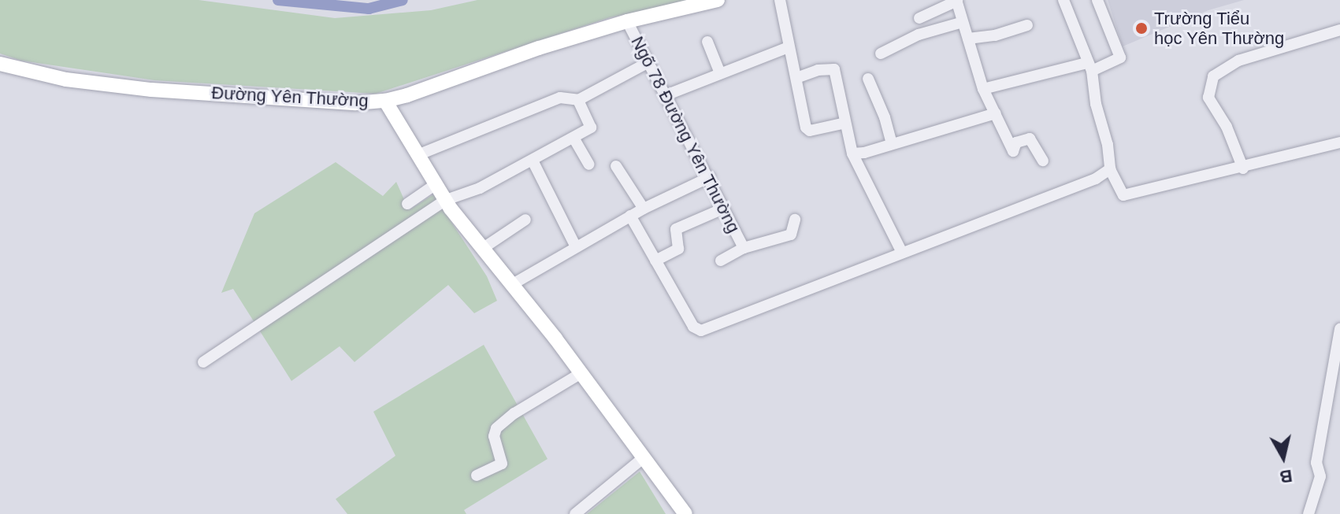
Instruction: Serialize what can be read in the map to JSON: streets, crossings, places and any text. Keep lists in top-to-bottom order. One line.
{"streets":{"main road":["Đường Yên Thường"],"street":["Ngõ 78 Đường Yên Thường"]},"crossings":[["Đường Yên Thường","Ngõ 78 Đường Yên Thường"]],"places":["Trường Tiểu học Yên Thường"],"north":"bottom"}
